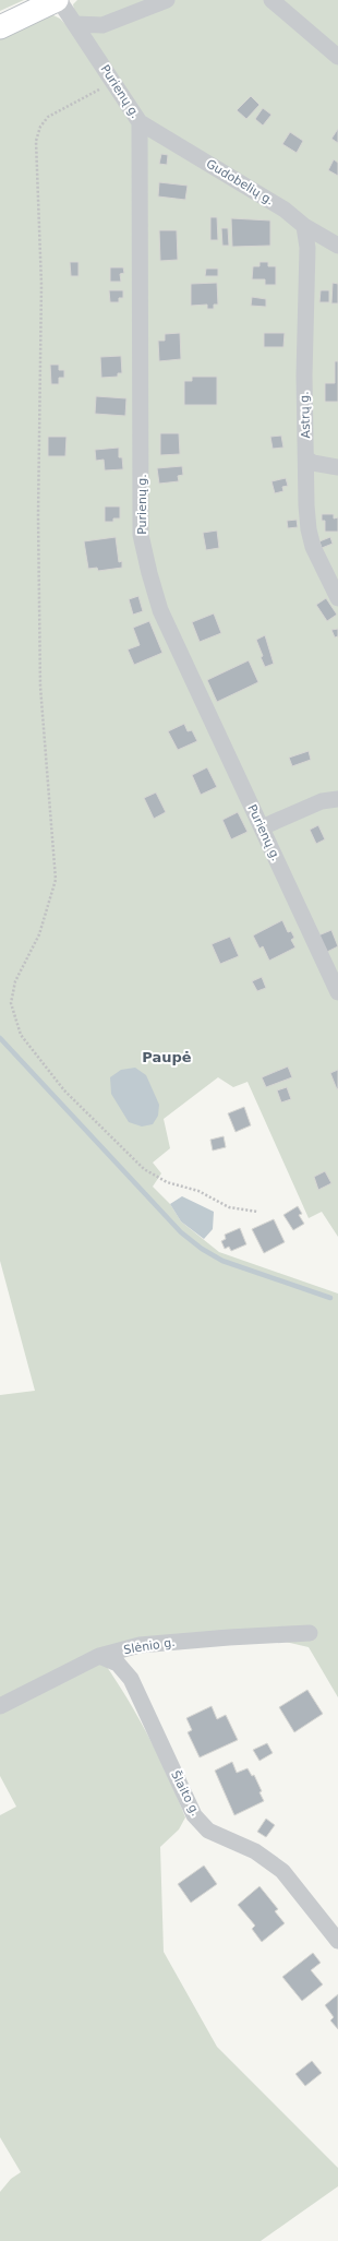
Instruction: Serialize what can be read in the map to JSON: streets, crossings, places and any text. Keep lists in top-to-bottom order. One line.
{"streets":{"street":["Purienų g.","Gudobelių g.","Astrų g.","Slėnio g.","Šlaito g."]},"crossings":[["Purienų g.","Gudobelių g."],["Gudobelių g.","Astrų g."],["Slėnio g.","Šlaito g."]],"districts":["Paupė"]}
